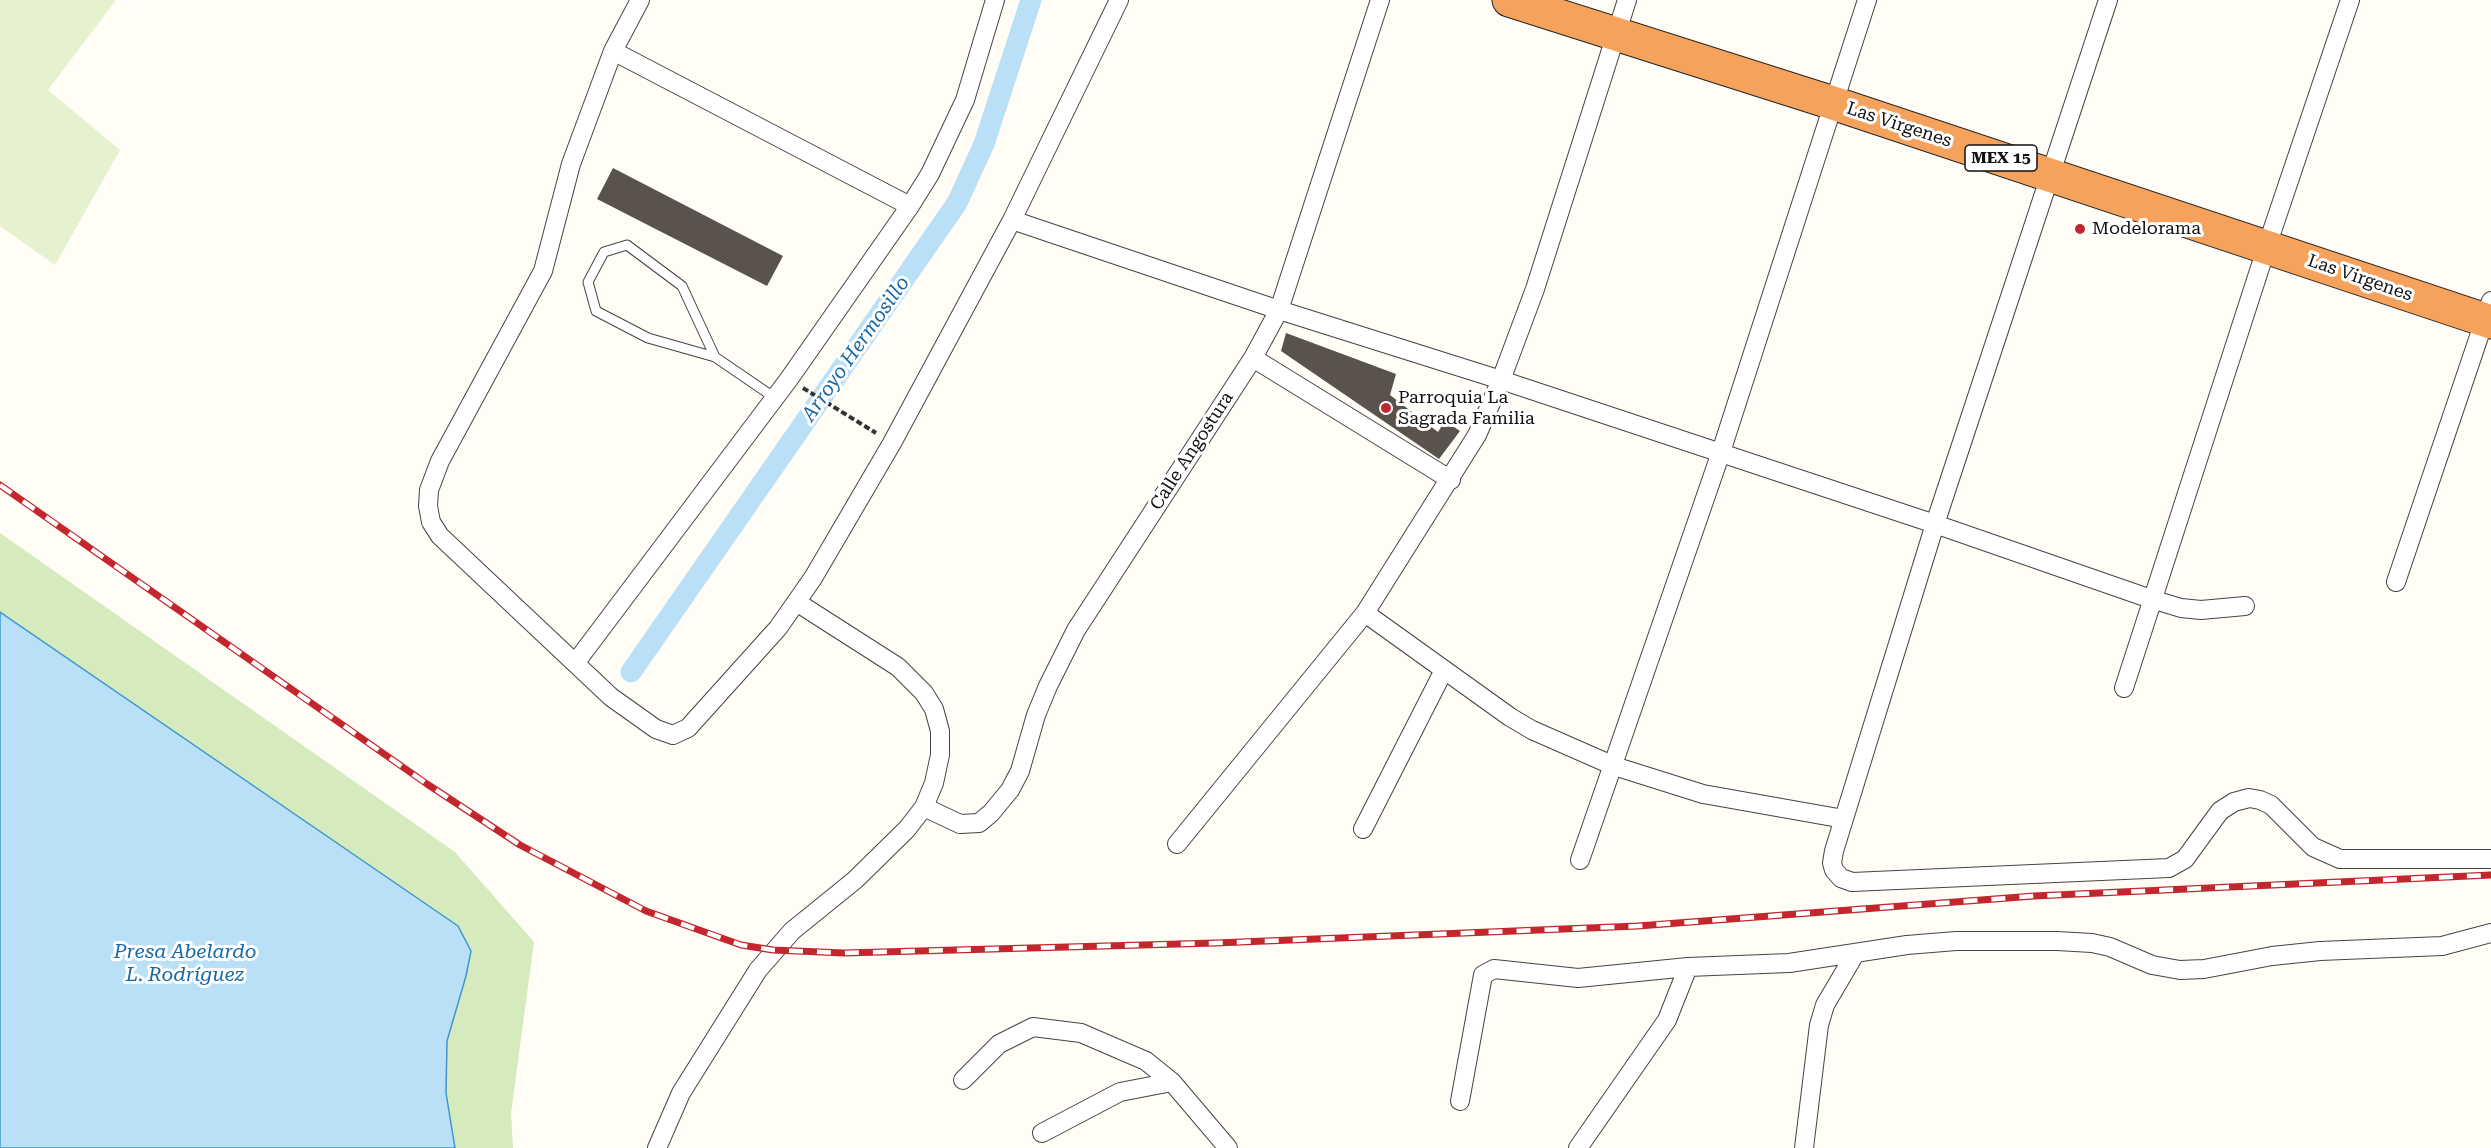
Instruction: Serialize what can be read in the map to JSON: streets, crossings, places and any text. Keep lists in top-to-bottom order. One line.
{"streets":{"highway":["Las Virgenes","MEX 15"],"street":["Calle Angostura"]},"water":["Arroyo Hermosillo","Presa Abelardo L. Rodríguez"],"places":["Modelorama","Parroquia La Sagrada Familia"]}
